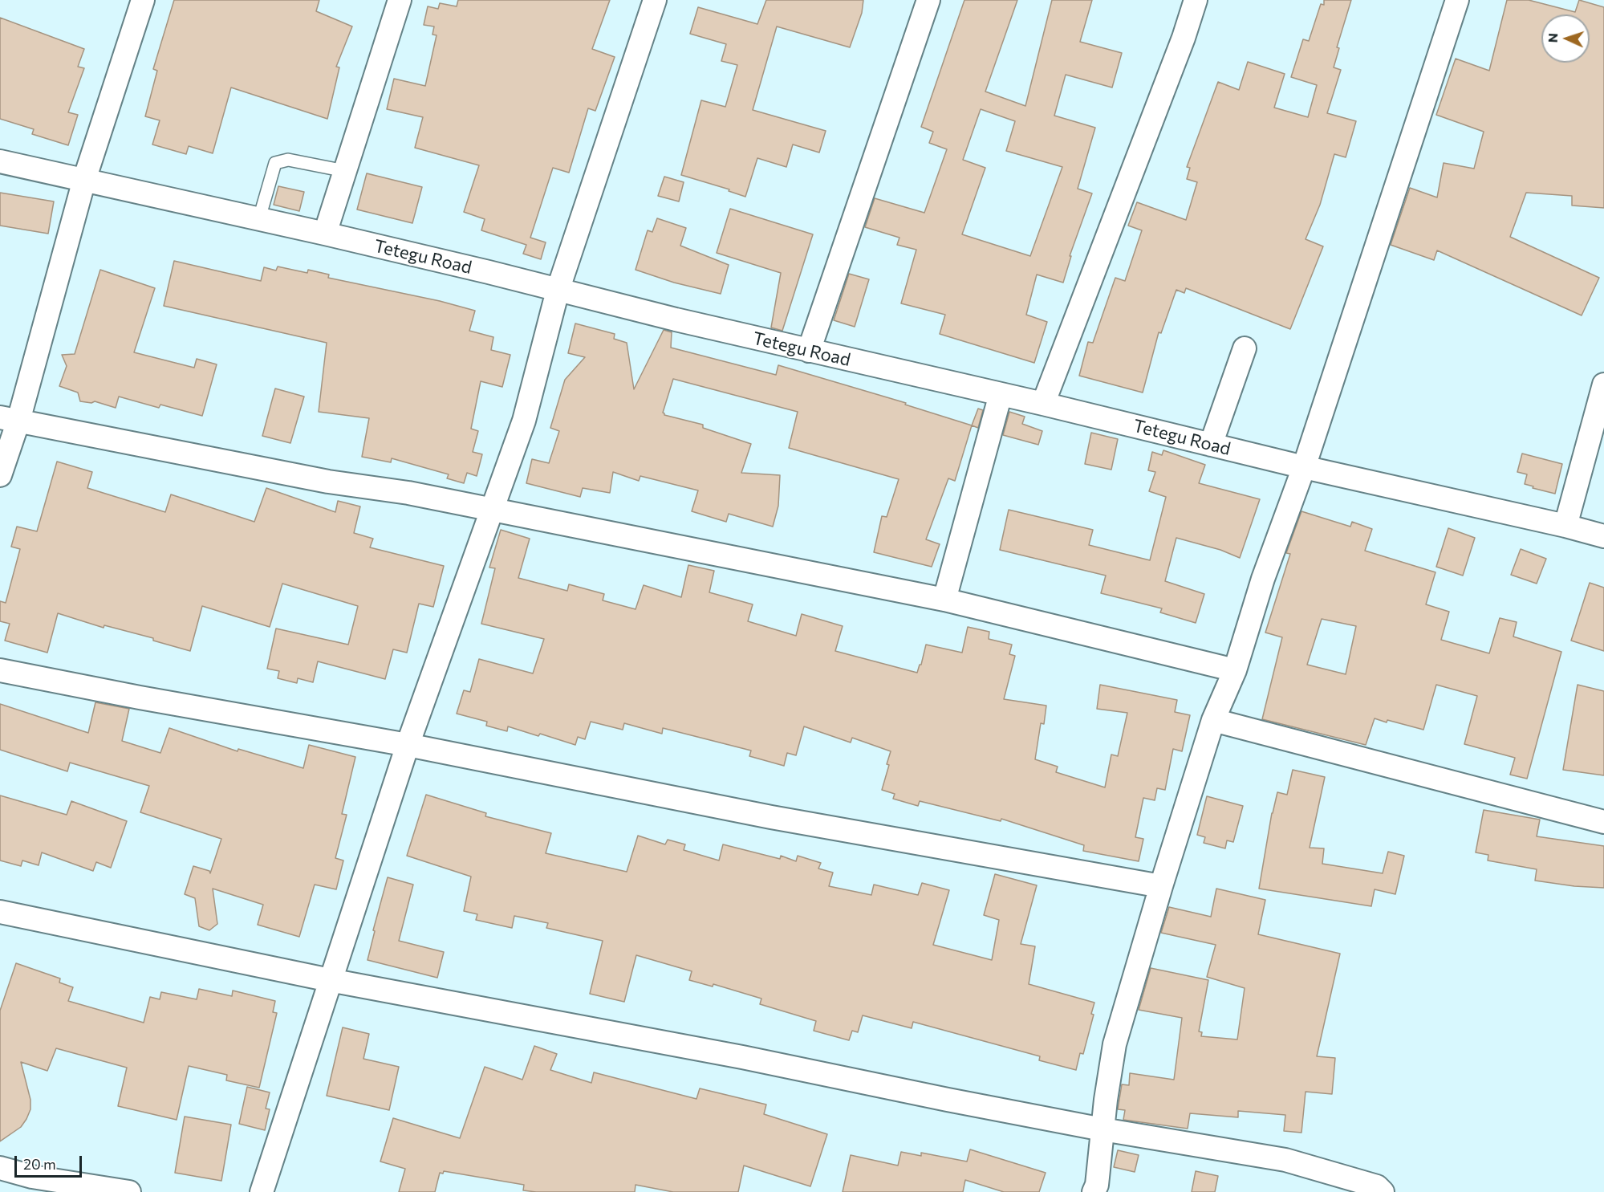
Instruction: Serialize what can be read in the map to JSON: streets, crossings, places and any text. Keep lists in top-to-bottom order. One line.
{"streets":{"street":["Tetegu Road"]},"scale_bar":"20 m","north":"left"}
